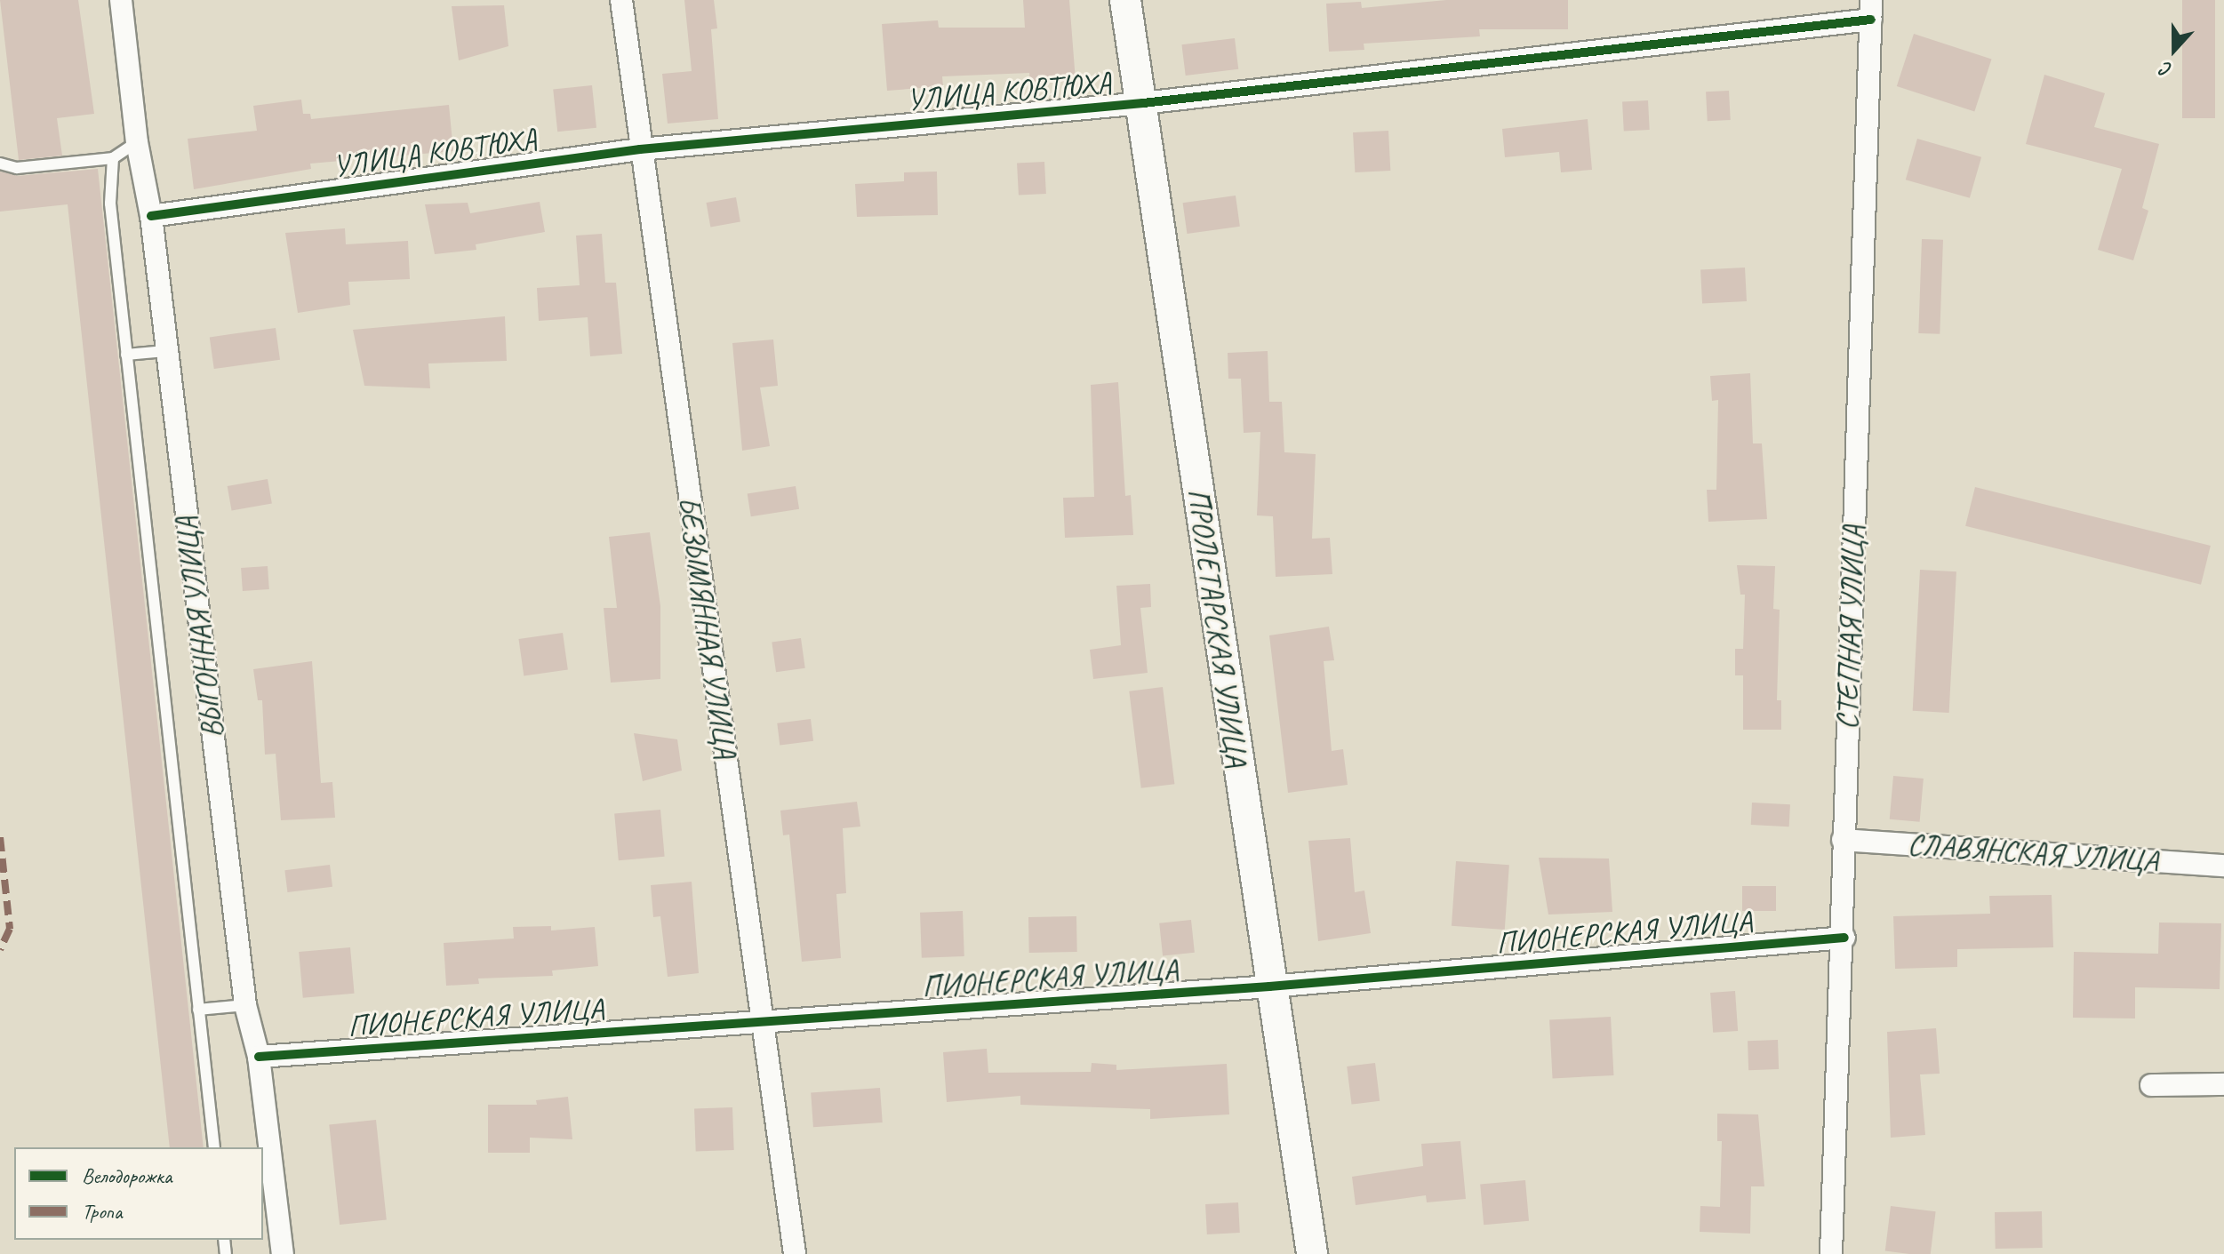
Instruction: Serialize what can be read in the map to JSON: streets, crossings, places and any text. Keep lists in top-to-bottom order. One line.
{"streets":{"street":["УЛИЦА КОВТЮХА","ВЫГОННАЯ УЛИЦА","БЕЗЫМЯННАЯ УЛИЦА","ПРОЛЕТАРСКАЯ УЛИЦА","СТЕПНАЯ УЛИЦА","СЛАВЯНСКАЯ УЛИЦА","ПИОНЕРСКАЯ УЛИЦА"]},"crossings":[["УЛИЦА КОВТЮХА","ВЫГОННАЯ УЛИЦА"],["УЛИЦА КОВТЮХА","БЕЗЫМЯННАЯ УЛИЦА"],["УЛИЦА КОВТЮХА","ПРОЛЕТАРСКАЯ УЛИЦА"],["УЛИЦА КОВТЮХА","СТЕПНАЯ УЛИЦА"],["ВЫГОННАЯ УЛИЦА","ПИОНЕРСКАЯ УЛИЦА"],["БЕЗЫМЯННАЯ УЛИЦА","ПИОНЕРСКАЯ УЛИЦА"],["ПРОЛЕТАРСКАЯ УЛИЦА","ПИОНЕРСКАЯ УЛИЦА"],["СТЕПНАЯ УЛИЦА","СЛАВЯНСКАЯ УЛИЦА"],["СТЕПНАЯ УЛИЦА","ПИОНЕРСКАЯ УЛИЦА"]],"legend":["Велодорожка","Тропа"],"north":"bottom"}
